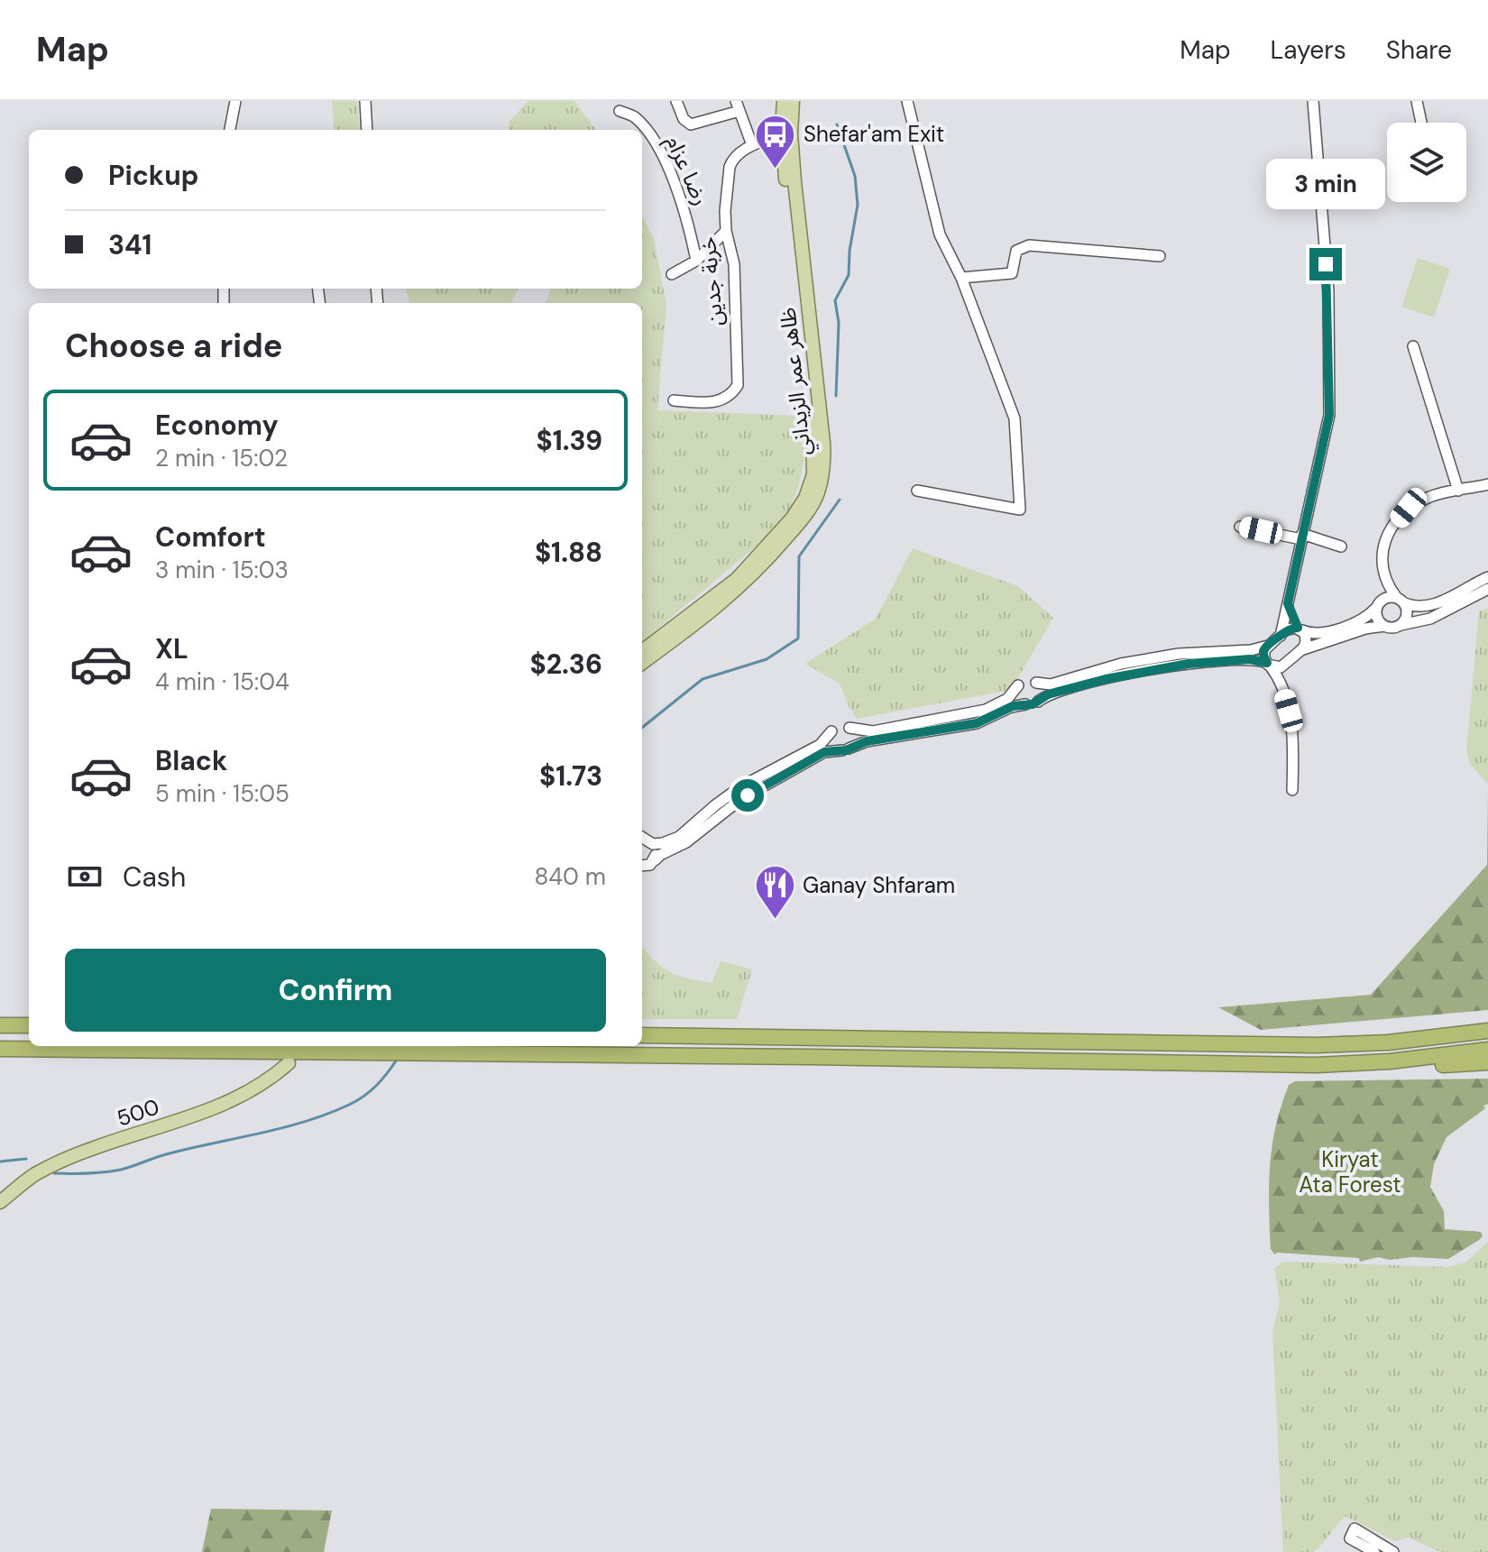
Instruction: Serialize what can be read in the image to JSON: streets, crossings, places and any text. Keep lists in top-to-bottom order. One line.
{"streets":{"main road":["ظاهر عمر الزيداني","500"],"street":["رضا عزام","خربة جدين"]},"crossings":[["خربة جدين","ظاهر عمر الزيداني"]],"parks":["Kiryat Ata Forest"],"places":{"bus stop":["Shefar'am Exit"],"restaurant":["Ganay Shfaram"]},"page":{"header":"Map","nav":["Map","Layers","Share"],"banner":["Pickup","341"],"bubble":"3 min","heading":"Choose a ride","list":[{"name":"Economy","note":"2 min · 15:02","value":"$1.39"},{"name":"Comfort","note":"3 min · 15:03","value":"$1.88"},{"name":"XL","note":"4 min · 15:04","value":"$2.36"},{"name":"Black","note":"5 min · 15:05","value":"$1.73"}],"pay":["Cash","840 m"],"buttons":"Confirm"}}
